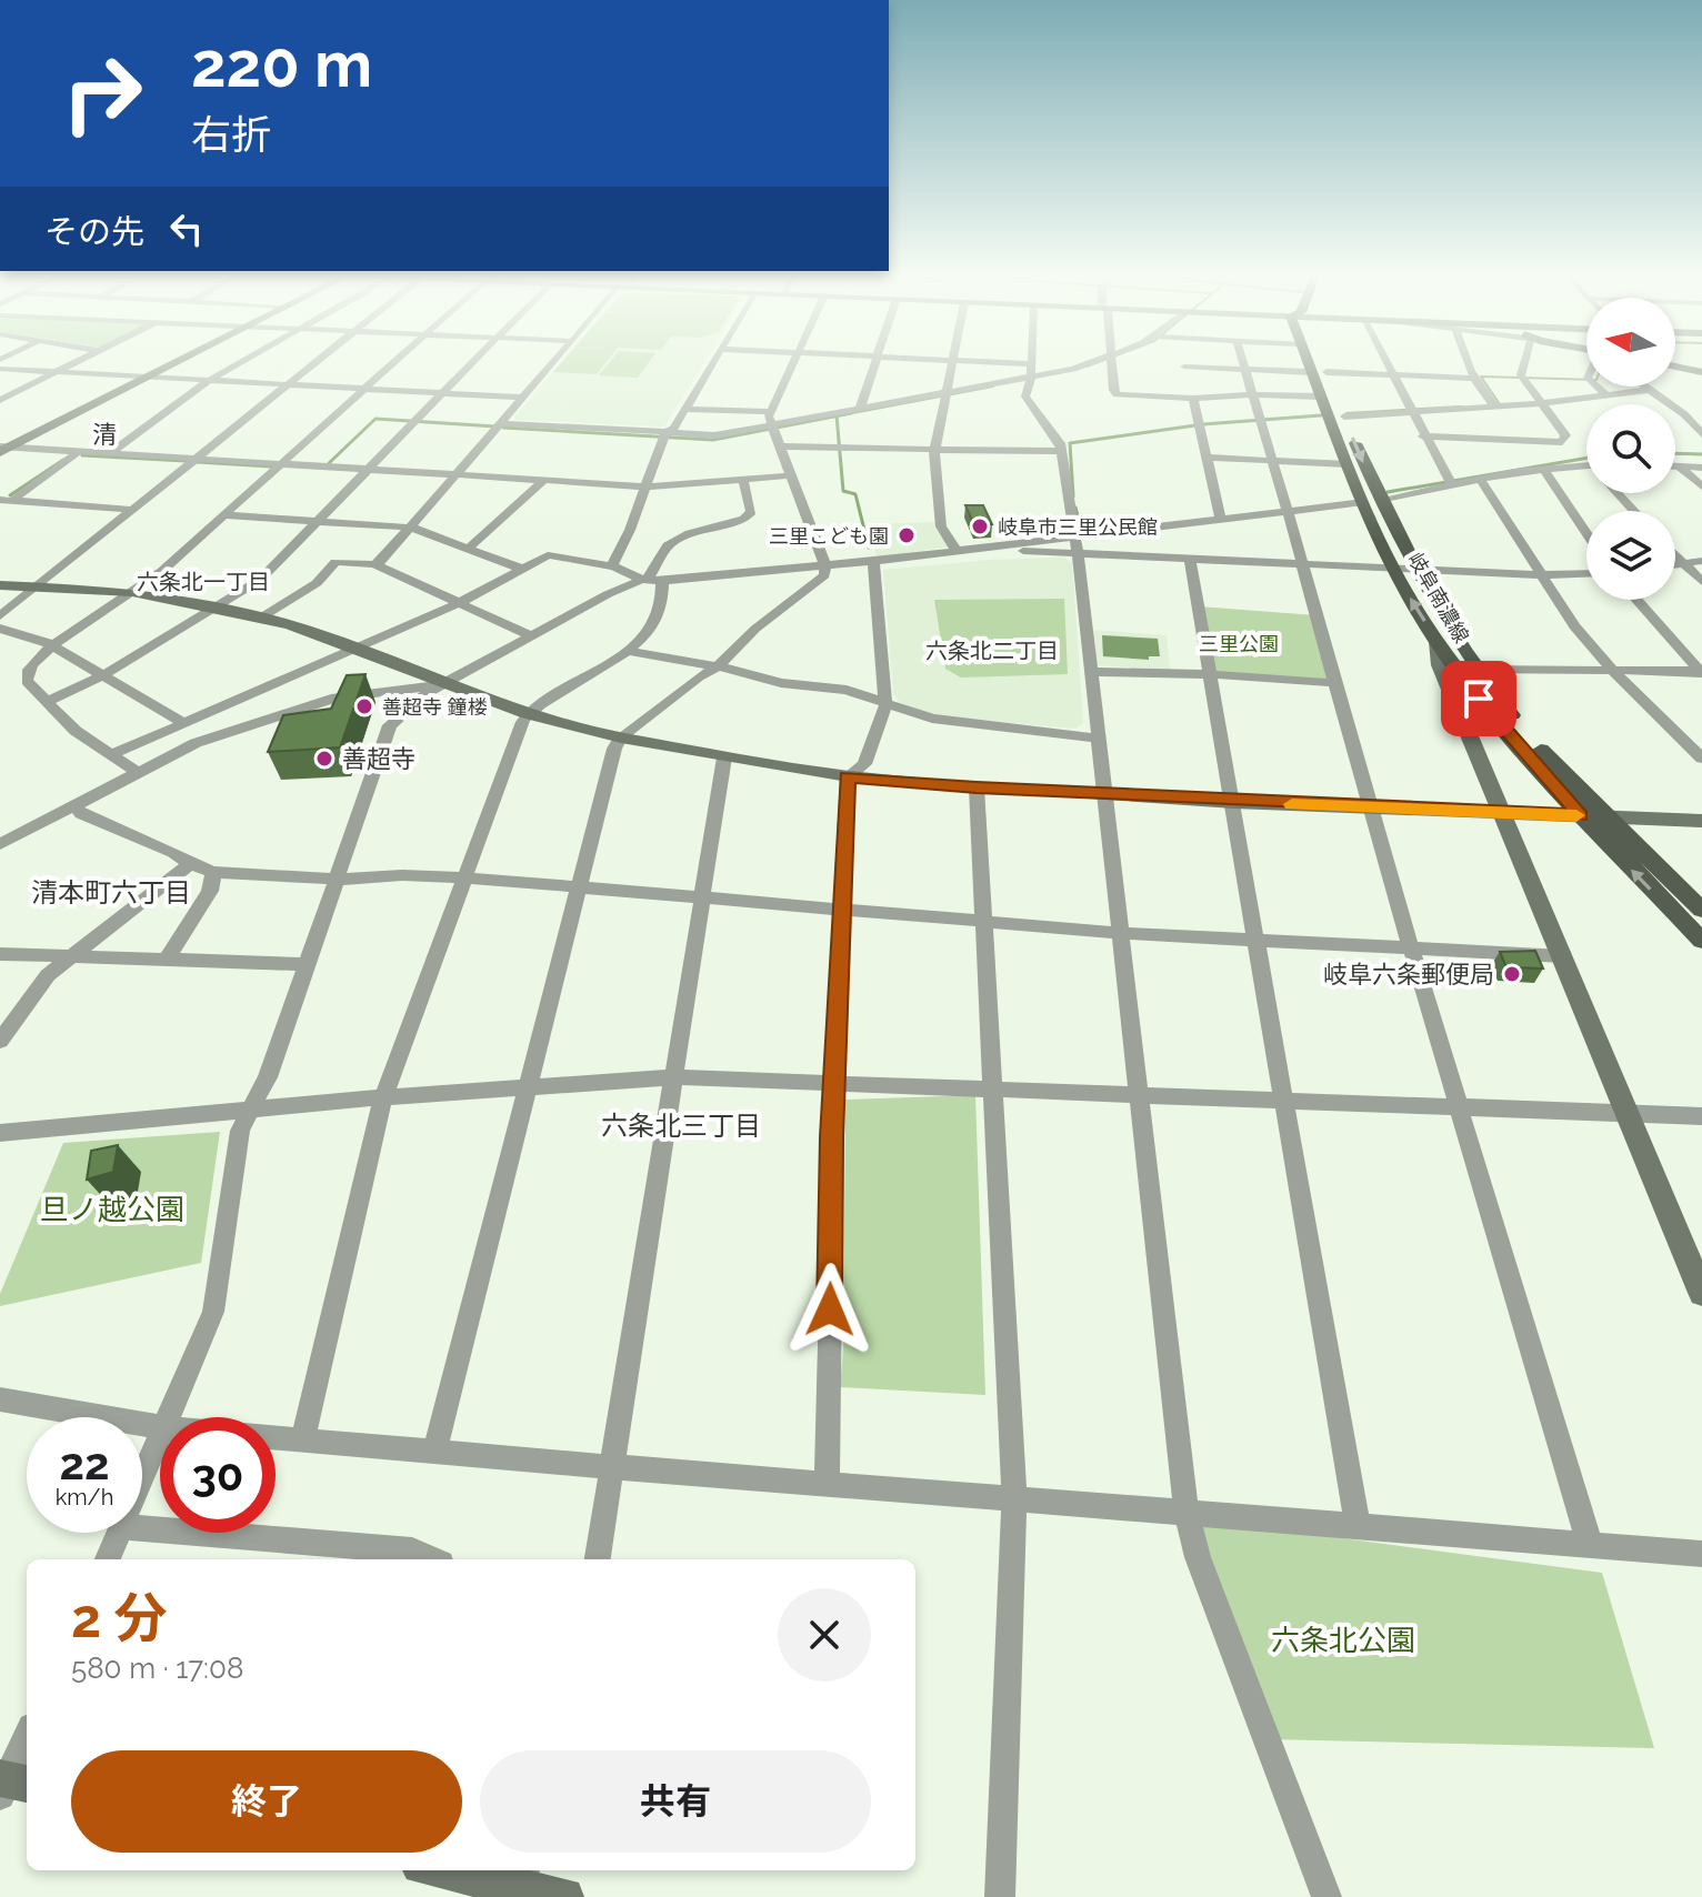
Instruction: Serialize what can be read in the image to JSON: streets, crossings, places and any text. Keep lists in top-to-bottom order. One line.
{"streets":{"main road":["岐阜南濃線"]},"districts":["清","六条北一丁目","六条北二丁目","清本町六丁目","六条北三丁目"],"parks":["三里公園","旦ノ越公園","六条北公園"],"places":["岐阜市三里公民館","三里こども園","善超寺 鐘楼","善超寺","岐阜六条郵便局"],"north":"left","page":{"turn":["220 m","右折"],"then":"その先","speed":"22 km/h","limit":"30","heading":["2 分","580 m · 17:08"],"buttons":["終了","共有"]}}
